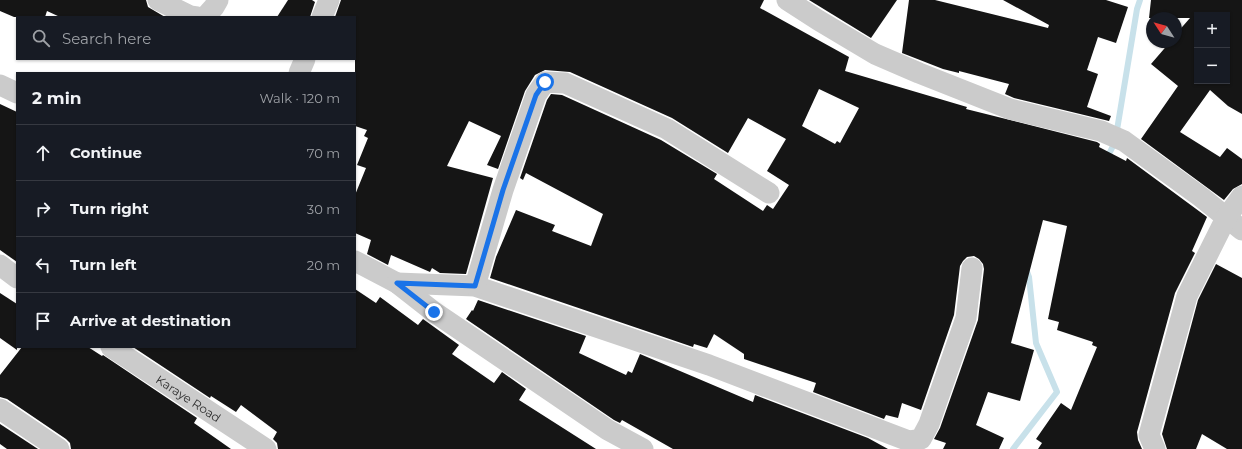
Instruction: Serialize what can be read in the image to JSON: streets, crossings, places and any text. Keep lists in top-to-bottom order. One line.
{"streets":{"street":["Karaye Road"]},"north":"top left","page":{"map_buttons":["+","−"],"search":"Search here","heading":["2 min","Walk · 120 m"],"list":[["Continue","70 m"],["Turn right","30 m"],["Turn left","20 m"],"Arrive at destination"]}}
